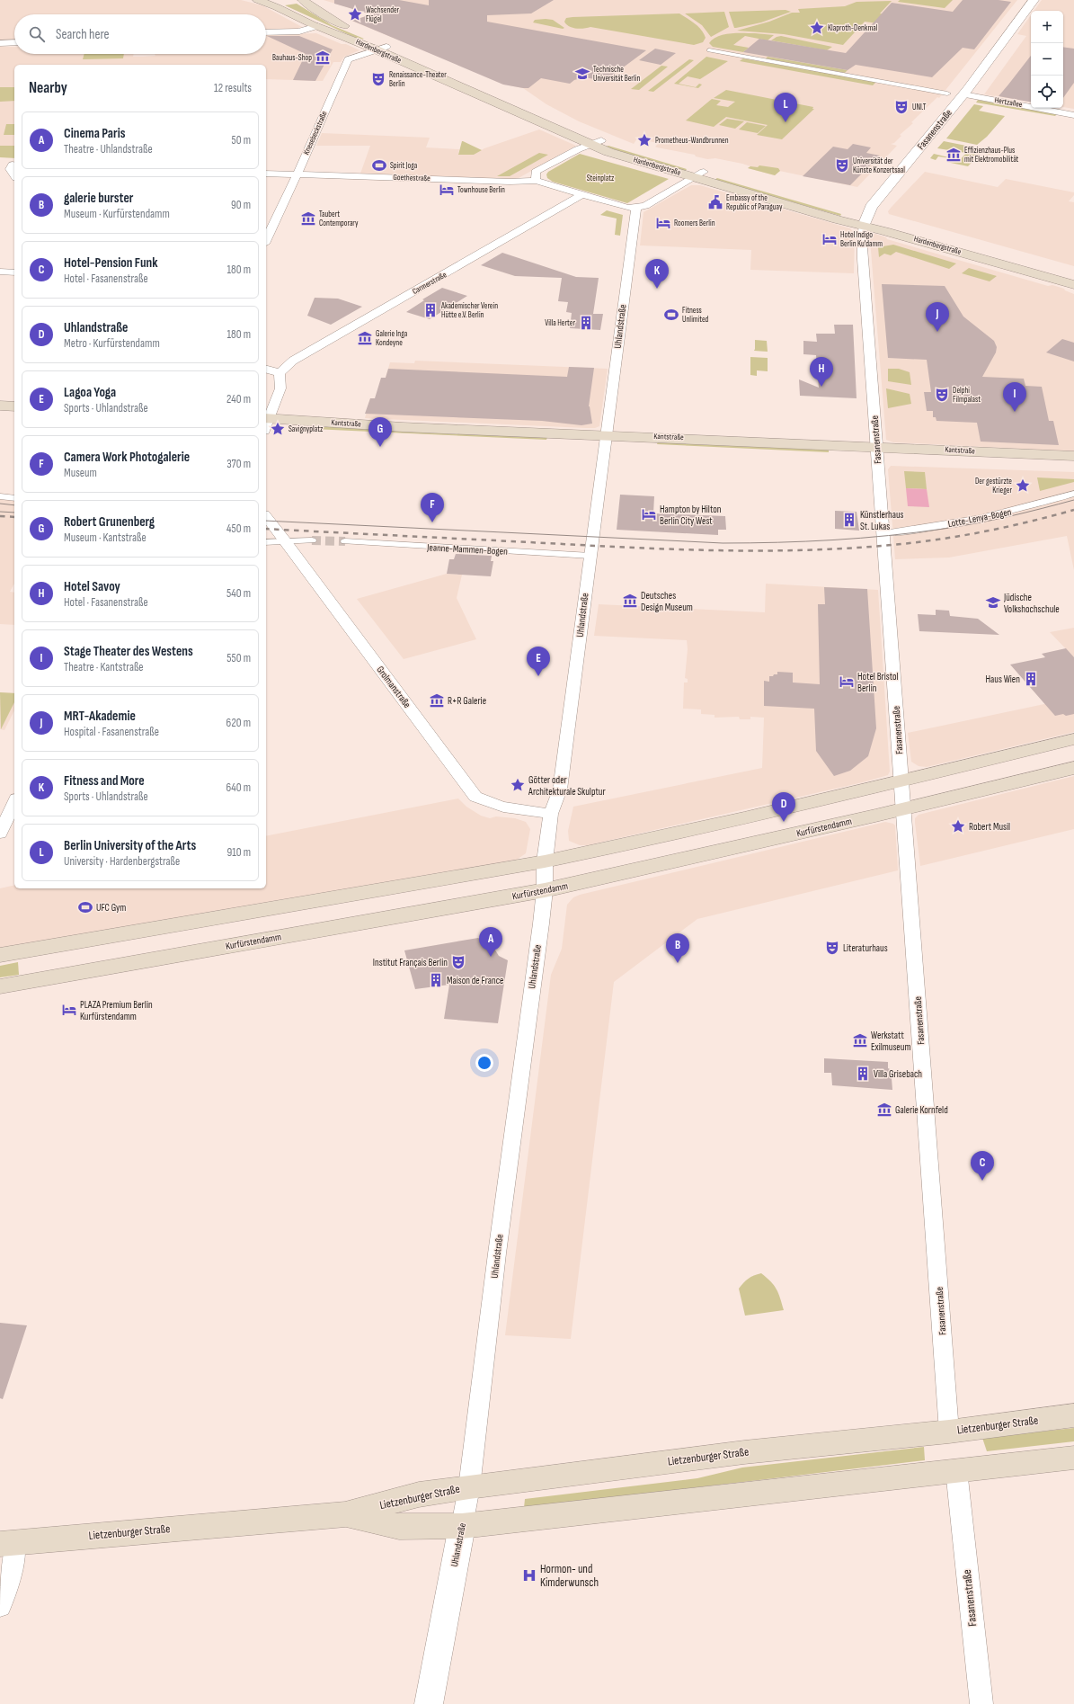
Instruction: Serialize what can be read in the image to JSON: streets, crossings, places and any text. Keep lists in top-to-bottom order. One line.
{"streets":{"main road":["Hardenbergstraße","Kantstraße","Kurfürstendamm","Lietzenburger Straße"],"street":["Hertzallee","Fasanenstraße","Knesebeckstraße","Goethestraße","Carmerstraße","Uhlandstraße","Lotte-Lenya-Bogen","Jeanne-Mammen-Bogen","Grolmanstraße"]},"crossings":[["Hardenbergstraße","Fasanenstraße"],["Hardenbergstraße","Knesebeckstraße"],["Hertzallee","Fasanenstraße"],["Fasanenstraße","Kantstraße"],["Fasanenstraße","Lotte-Lenya-Bogen"],["Fasanenstraße","Kurfürstendamm"],["Fasanenstraße","Lietzenburger Straße"],["Knesebeckstraße","Goethestraße"],["Uhlandstraße","Kantstraße"],["Uhlandstraße","Jeanne-Mammen-Bogen"],["Uhlandstraße","Grolmanstraße"],["Uhlandstraße","Kurfürstendamm"],["Uhlandstraße","Lietzenburger Straße"]],"parks":["Steinplatz"],"places":{"place":["Wachsender Flügel","Klaproth-Denkmal","Prometheus-Wandbrunnen","Savignyplatz","Der gestürzte Krieger","Götter oder Architekturale Skulptur","Robert Musil"],"museum":["Bauhaus-Shop","Effizienzhaus-Plus mit Elektromobilität","Taubert Contemporary","Galerie Inga Kondeyne","Deutsches Design Museum","R+R Galerie","Werkstatt Exilmuseum","Galerie Kornfeld"],"school or university":["Technische Universität Berlin","Jüdische Volkshochschule"],"theatre":["Renaissance-Theater Berlin","UNI.T","Universität der Künste Konzertsaal","Delphi Filmpalast","Literaturhaus","Institut Français Berlin"],"sports":["Spirit Joga","Fitness Unlimited","UFC Gym"],"hotel":["Townhouse Berlin","Roomers Berlin","Hotel Indigo Berlin Ku'damm","Hampton by Hilton Berlin City West","Hotel Bristol Berlin","PLAZA Premium Berlin Kurfürstendamm"],"public building":["Embassy of the Republic of Paraguay"],"building":["Akademischer Verein Hütte e.V. Berlin","Villa Herter","Künstlerhaus St. Lukas","Haus Wien","Maison de France","Villa Grisebach"],"hospital":["Hormon- und Kimderwunsch"]},"page":{"map_buttons":["+","−"],"search":"Search here","heading":["Nearby","12 results"],"pins":["L","K","J","H","I","G","F","E","D","A","B","C"],"list":[{"mark":"A","name":"Cinema Paris","note":"Theatre · Uhlandstraße","value":"50 m"},{"mark":"B","name":"galerie burster","note":"Museum · Kurfürstendamm","value":"90 m"},{"mark":"C","name":"Hotel-Pension Funk","note":"Hotel · Fasanenstraße","value":"180 m"},{"mark":"D","name":"Uhlandstraße","note":"Metro · Kurfürstendamm","value":"180 m"},{"mark":"E","name":"Lagoa Yoga","note":"Sports · Uhlandstraße","value":"240 m"},{"mark":"F","name":"Camera Work Photogalerie","note":"Museum","value":"370 m"},{"mark":"G","name":"Robert Grunenberg","note":"Museum · Kantstraße","value":"450 m"},{"mark":"H","name":"Hotel Savoy","note":"Hotel · Fasanenstraße","value":"540 m"},{"mark":"I","name":"Stage Theater des Westens","note":"Theatre · Kantstraße","value":"550 m"},{"mark":"J","name":"MRT-Akademie","note":"Hospital · Fasanenstraße","value":"620 m"},{"mark":"K","name":"Fitness and More","note":"Sports · Uhlandstraße","value":"640 m"},{"mark":"L","name":"Berlin University of the Arts","note":"University · Hardenbergstraße","value":"910 m"}]}}
